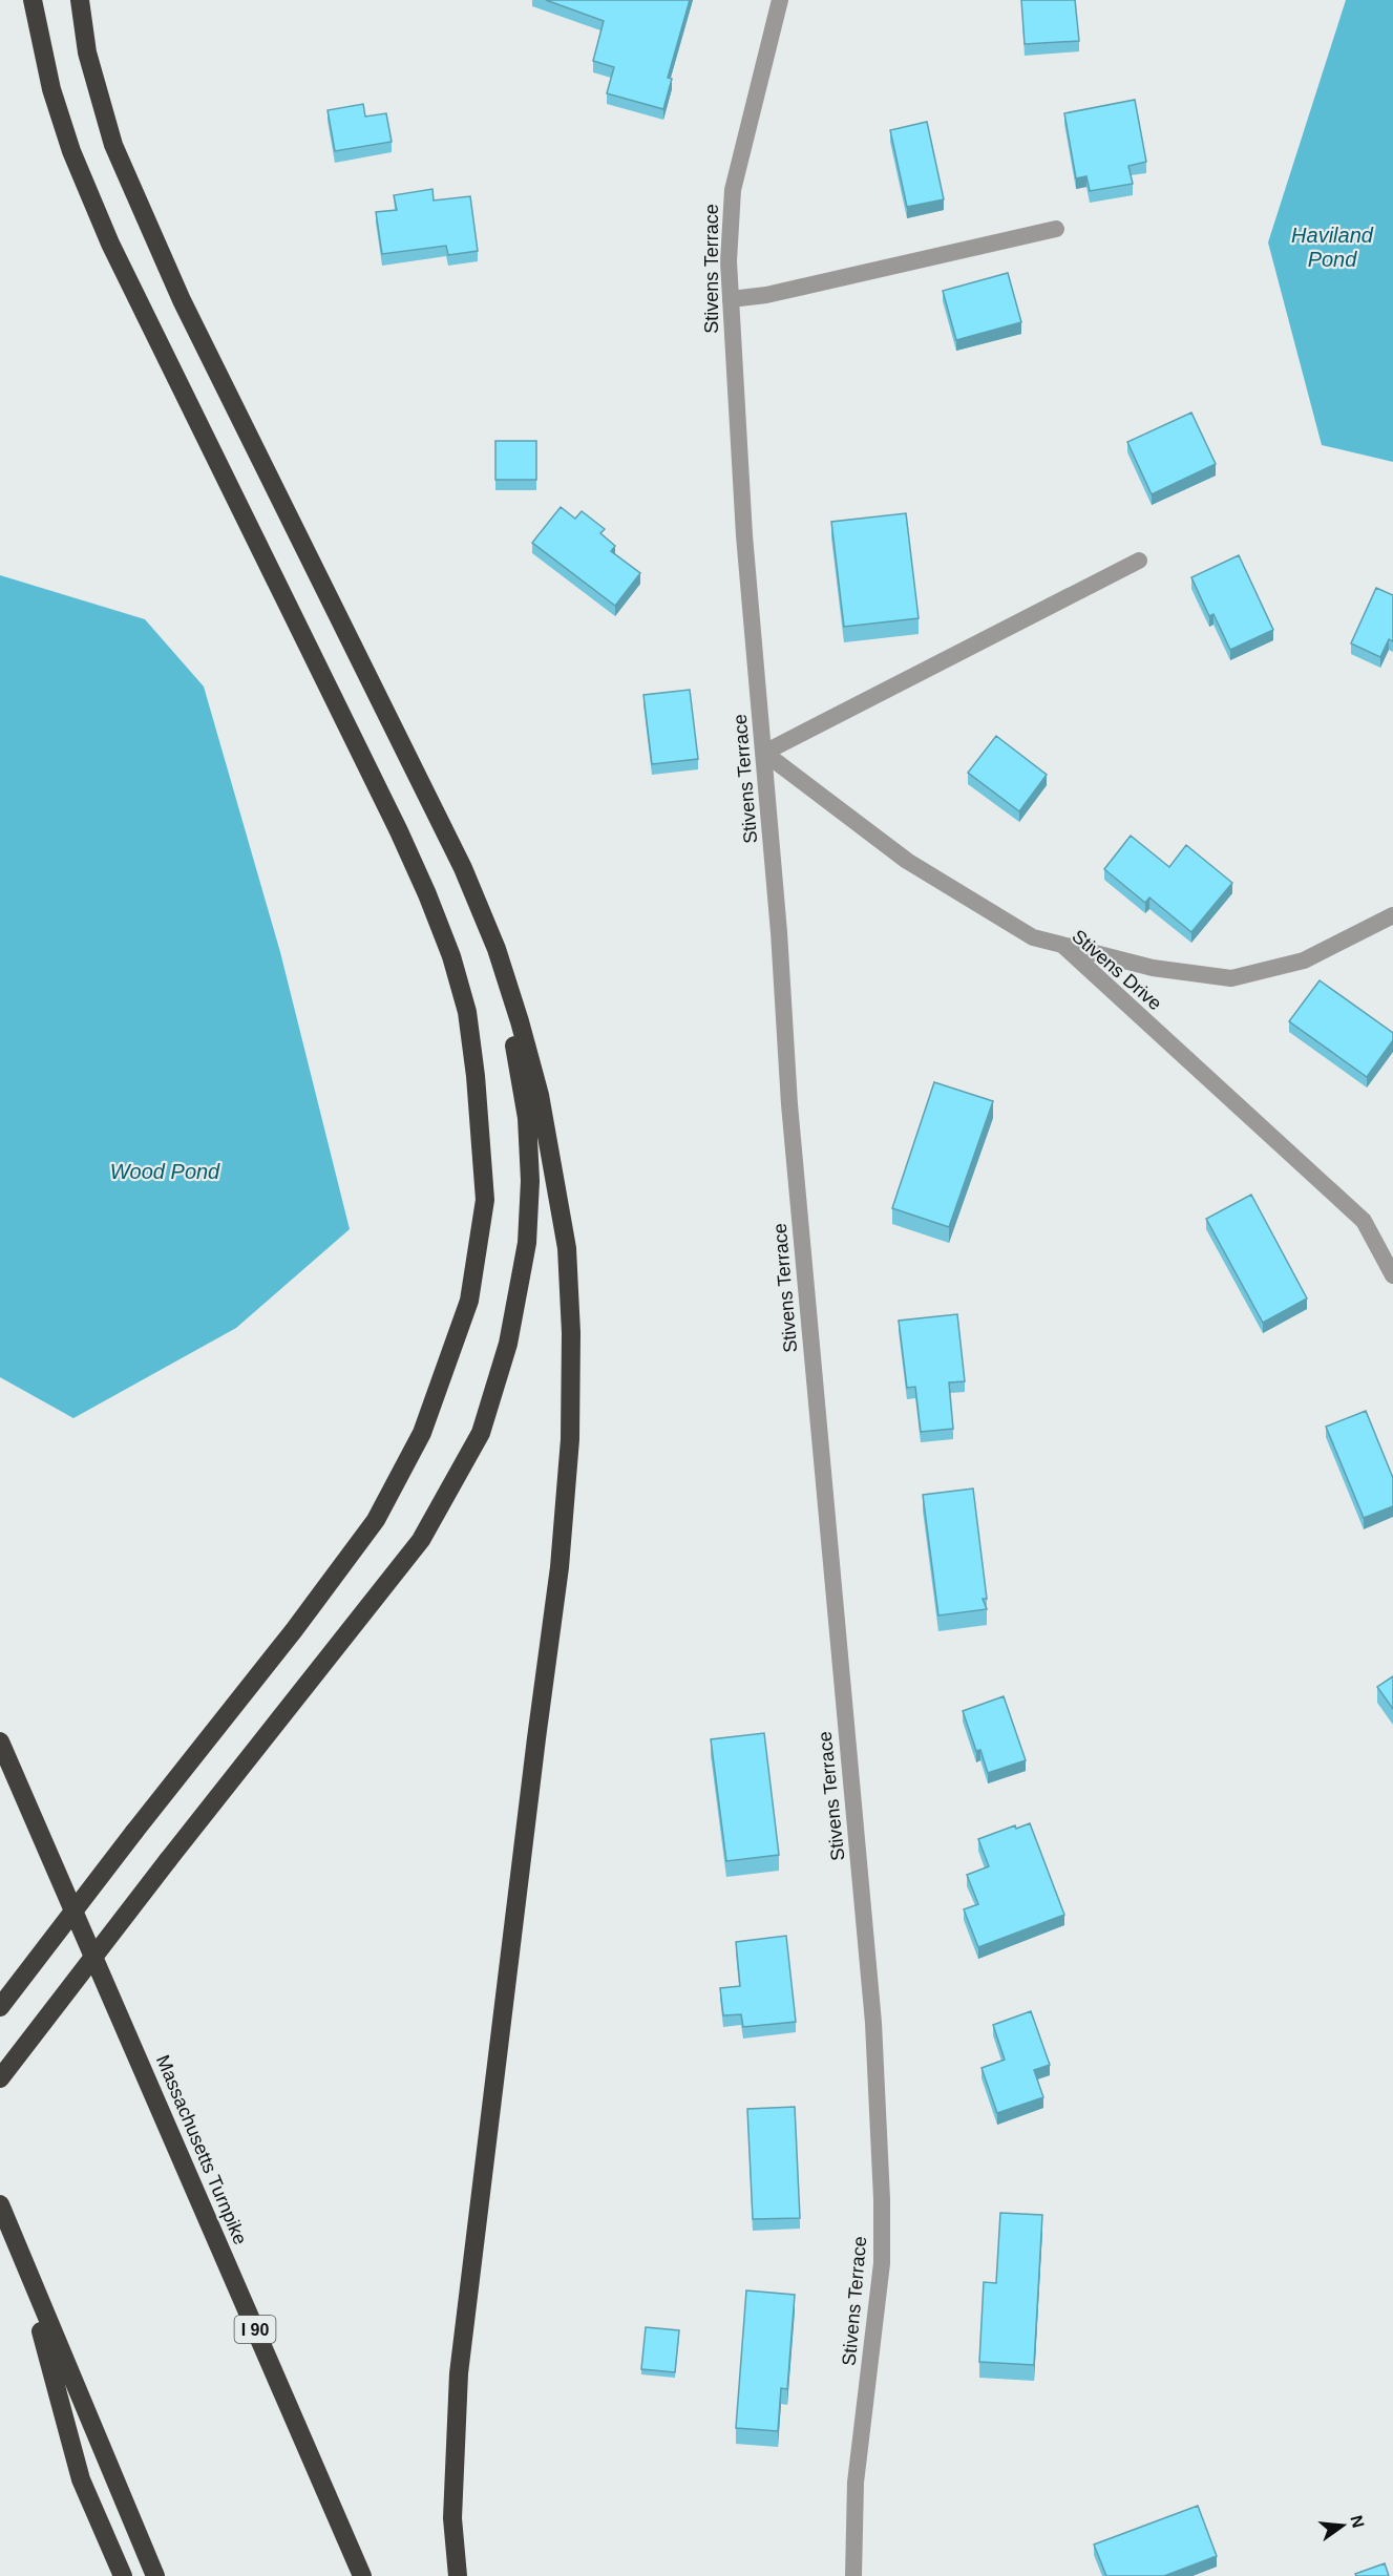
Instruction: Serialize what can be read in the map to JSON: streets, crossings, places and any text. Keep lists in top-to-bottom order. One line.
{"streets":{"highway":["Massachusetts Turnpike","I 90"],"street":["Stivens Terrace","Stivens Drive"]},"crossings":[["Stivens Terrace","Stivens Drive"]],"water":["Haviland Pond","Wood Pond"],"north":"right"}
